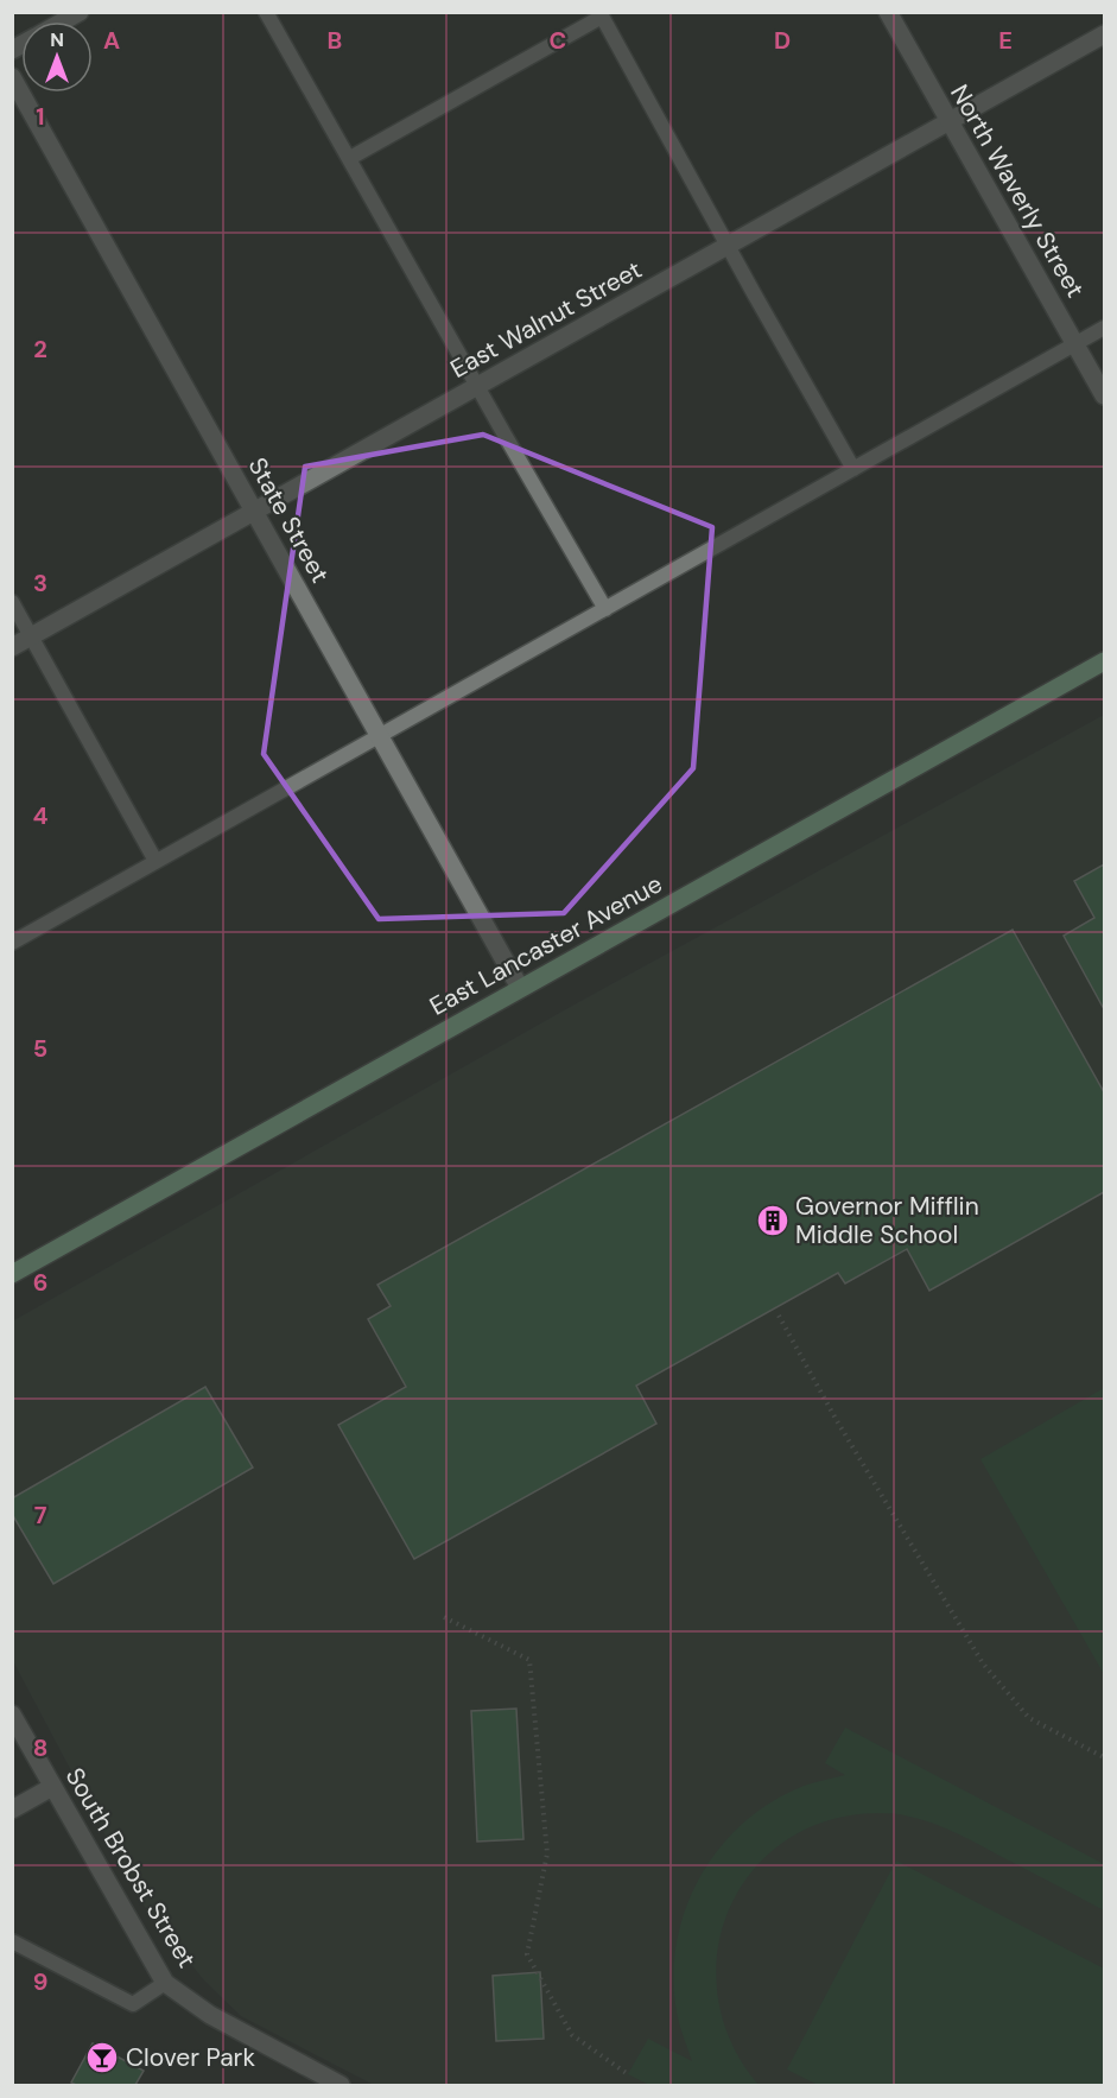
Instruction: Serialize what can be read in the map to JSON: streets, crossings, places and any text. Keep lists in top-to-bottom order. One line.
{"streets":{"main road":["East Lancaster Avenue"],"street":["North Waverly Street","East Walnut Street","State Street","South Brobst Street"]},"crossings":[["North Waverly Street","East Walnut Street"],["East Walnut Street","State Street"],["State Street","East Lancaster Avenue"]],"places":{"building":["Governor Mifflin Middle School"],"bar":["Clover Park"]},"north":"top","grid":{"columns":["A","B","C","D","E"],"rows":["1","2","3","4","5","6","7","8","9"]}}
